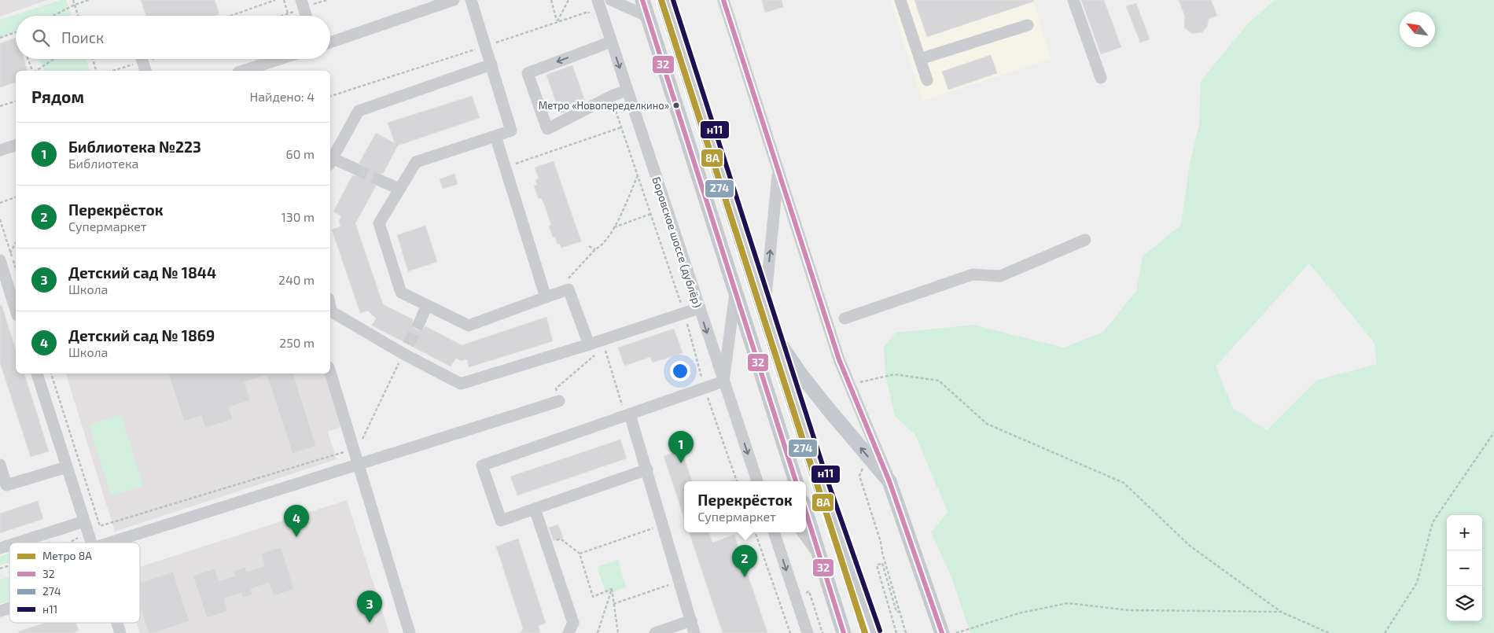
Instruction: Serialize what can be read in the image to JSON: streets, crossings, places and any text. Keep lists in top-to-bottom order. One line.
{"streets":{"street":["Боровское шоссе (дублёр)"]},"places":["Метро «Новопеределкино»"],"lines":["metro line 8А","transit line 32","transit line н11","transit line 274"],"legend":["Метро 8А","32","274","н11"],"north":"top left","page":{"search":"Поиск","heading":["Рядом","Найдено: 4"],"list":[{"mark":"1","name":"Библиотека №223","note":"Библиотека","value":"60 m"},{"mark":"2","name":"Перекрёсток","note":"Супермаркет","value":"130 m"},{"mark":"3","name":"Детский сад № 1844","note":"Школа","value":"240 m"},{"mark":"4","name":"Детский сад № 1869","note":"Школа","value":"250 m"}],"pins":["1","4","2","3"],"popup":["Перекрёсток","Супермаркет"],"map_buttons":["+","−"]}}
